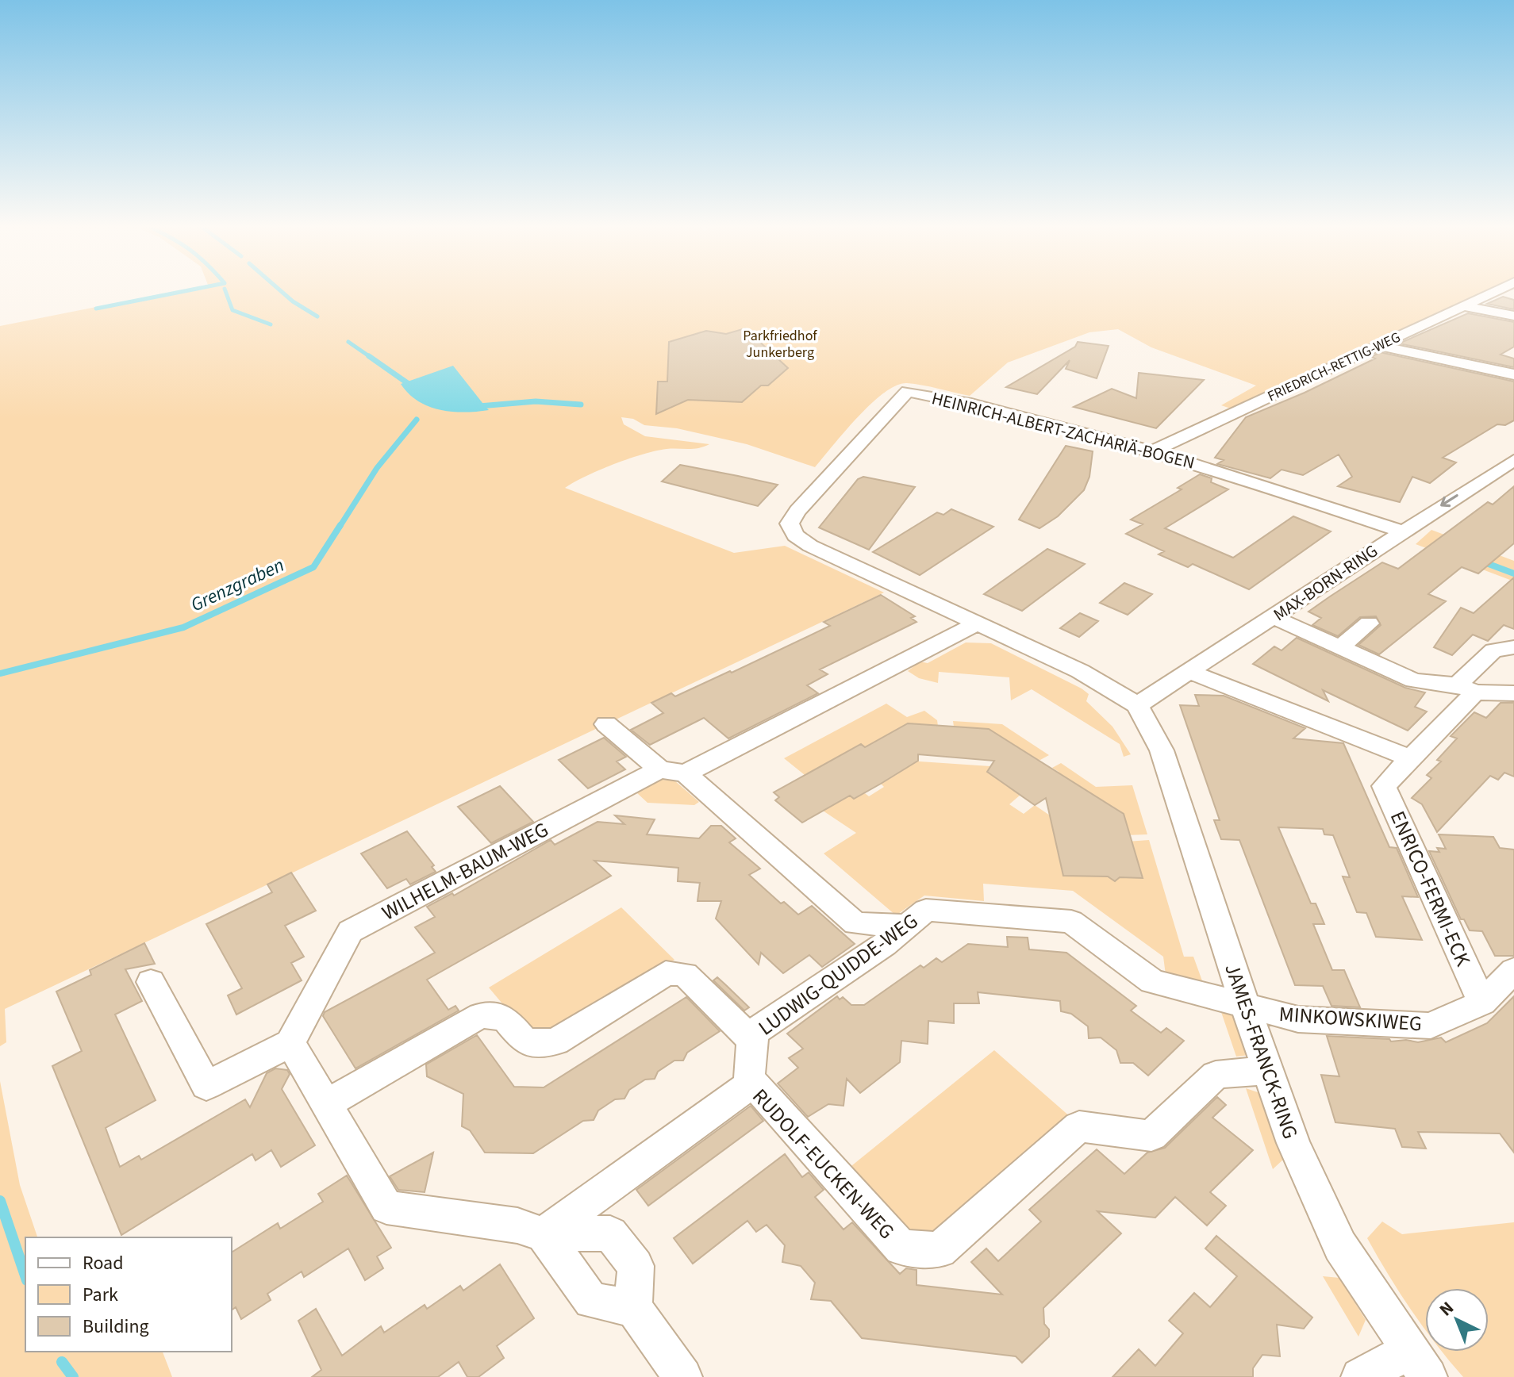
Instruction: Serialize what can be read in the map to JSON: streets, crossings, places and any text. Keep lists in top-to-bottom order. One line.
{"streets":{"street":["FRIEDRICH-RETTIG-WEG","HEINRICH-ALBERT-ZACHARIÄ-BOGEN","MAX-BORN-RING","WILHELM-BAUM-WEG","ENRICO-FERMI-ECK","LUDWIG-QUIDDE-WEG","MINKOWSKIWEG","JAMES-FRANCK-RING","RUDOLF-EUCKEN-WEG"]},"crossings":[["FRIEDRICH-RETTIG-WEG","HEINRICH-ALBERT-ZACHARIÄ-BOGEN"],["HEINRICH-ALBERT-ZACHARIÄ-BOGEN","MAX-BORN-RING"],["HEINRICH-ALBERT-ZACHARIÄ-BOGEN","JAMES-FRANCK-RING"],["MAX-BORN-RING","ENRICO-FERMI-ECK"],["MAX-BORN-RING","JAMES-FRANCK-RING"],["ENRICO-FERMI-ECK","MINKOWSKIWEG"],["LUDWIG-QUIDDE-WEG","MINKOWSKIWEG"],["LUDWIG-QUIDDE-WEG","JAMES-FRANCK-RING"],["LUDWIG-QUIDDE-WEG","RUDOLF-EUCKEN-WEG"],["MINKOWSKIWEG","JAMES-FRANCK-RING"],["JAMES-FRANCK-RING","RUDOLF-EUCKEN-WEG"]],"water":["Grenzgraben"],"parks":["Parkfriedhof Junkerberg"],"legend":["Road","Park","Building"],"north":"top left"}
